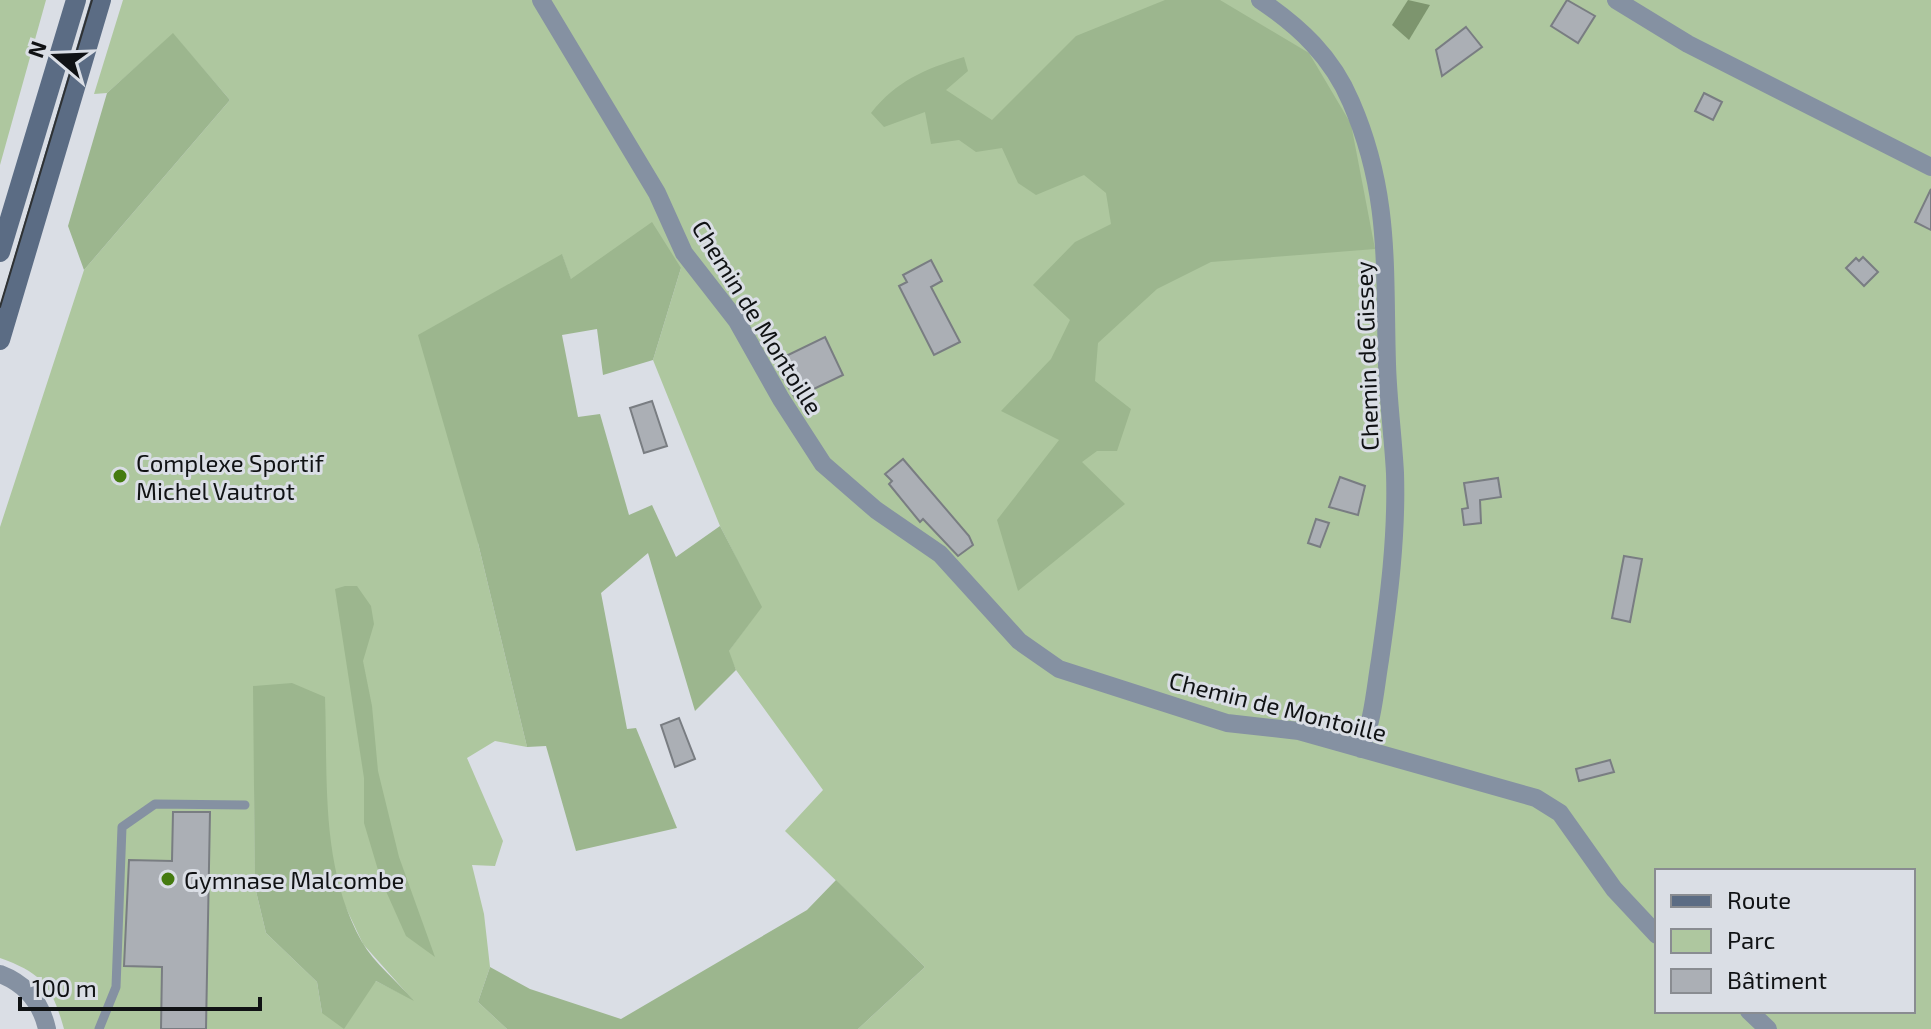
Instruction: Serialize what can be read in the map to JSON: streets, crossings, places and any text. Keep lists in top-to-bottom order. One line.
{"streets":{"street":["Chemin de Montoille","Chemin de Gissey"]},"crossings":[["Chemin de Montoille","Chemin de Gissey"]],"places":["Complexe Sportif Michel Vautrot","Gymnase Malcombe"],"legend":["Route","Parc","Bâtiment"],"scale_bar":"100 m","north":"left"}
